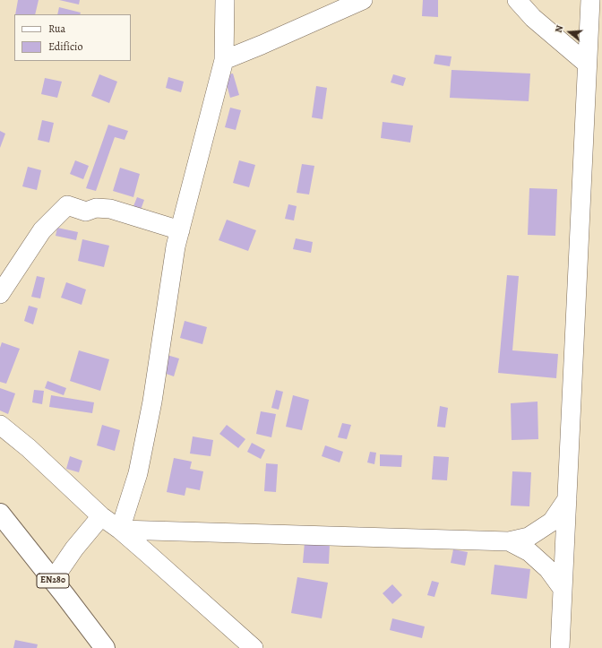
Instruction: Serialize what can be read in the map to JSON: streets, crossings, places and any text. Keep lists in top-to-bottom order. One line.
{"streets":{"main road":["EN280"]},"legend":["Rua","Edifício"],"north":"left"}
